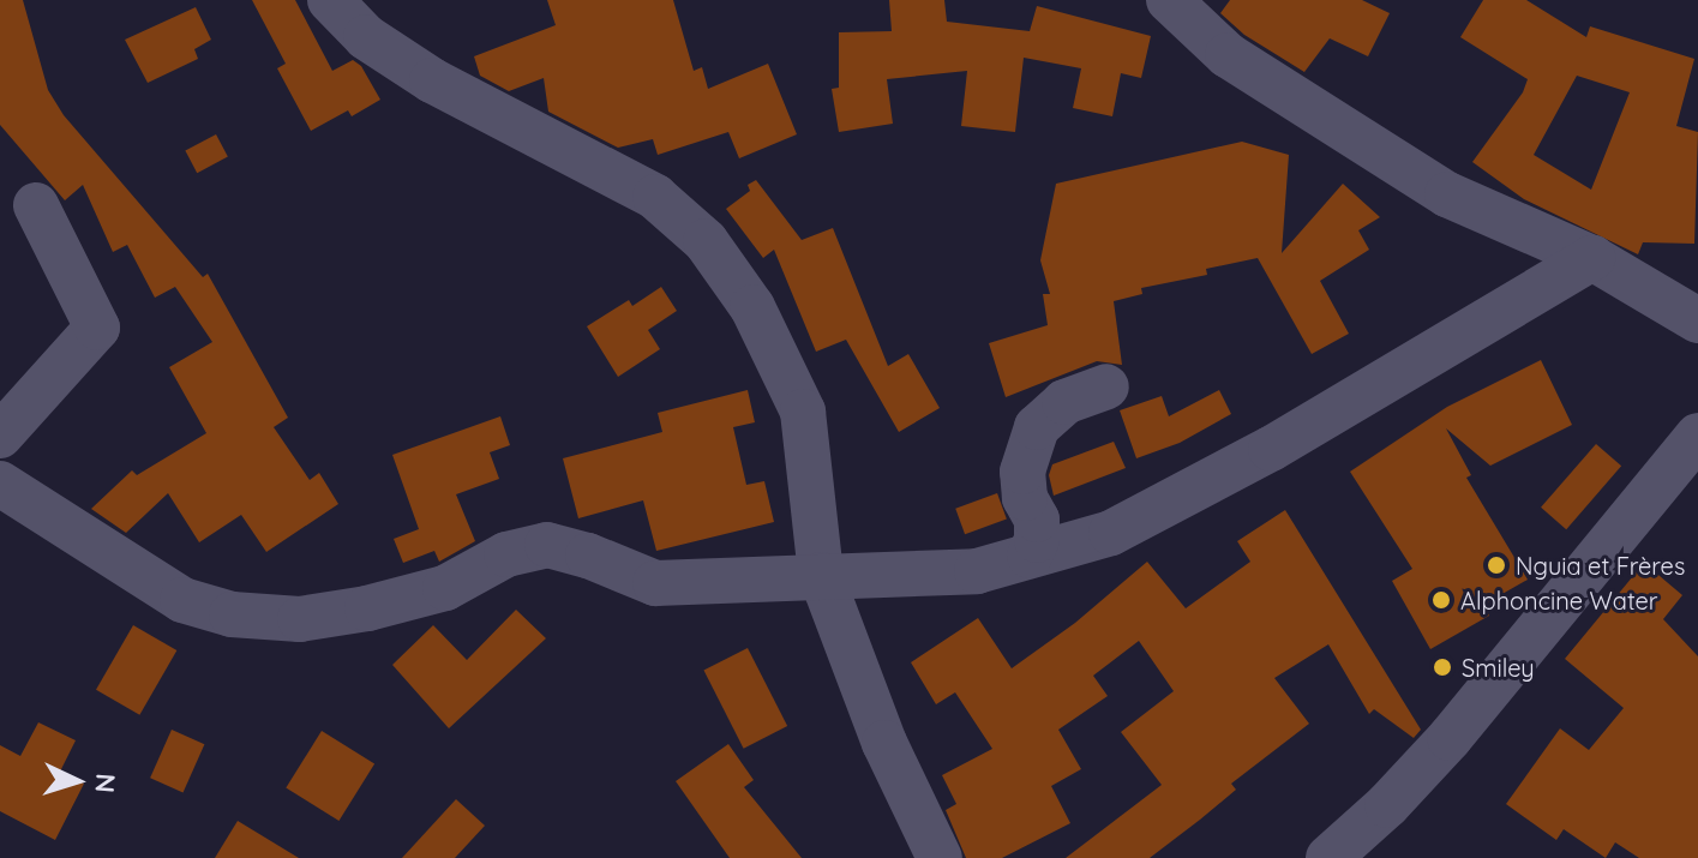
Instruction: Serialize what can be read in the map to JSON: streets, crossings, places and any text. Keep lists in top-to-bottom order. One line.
{"places":["Nguia et Frères","Alphoncine Water","Smiley"],"north":"right"}
